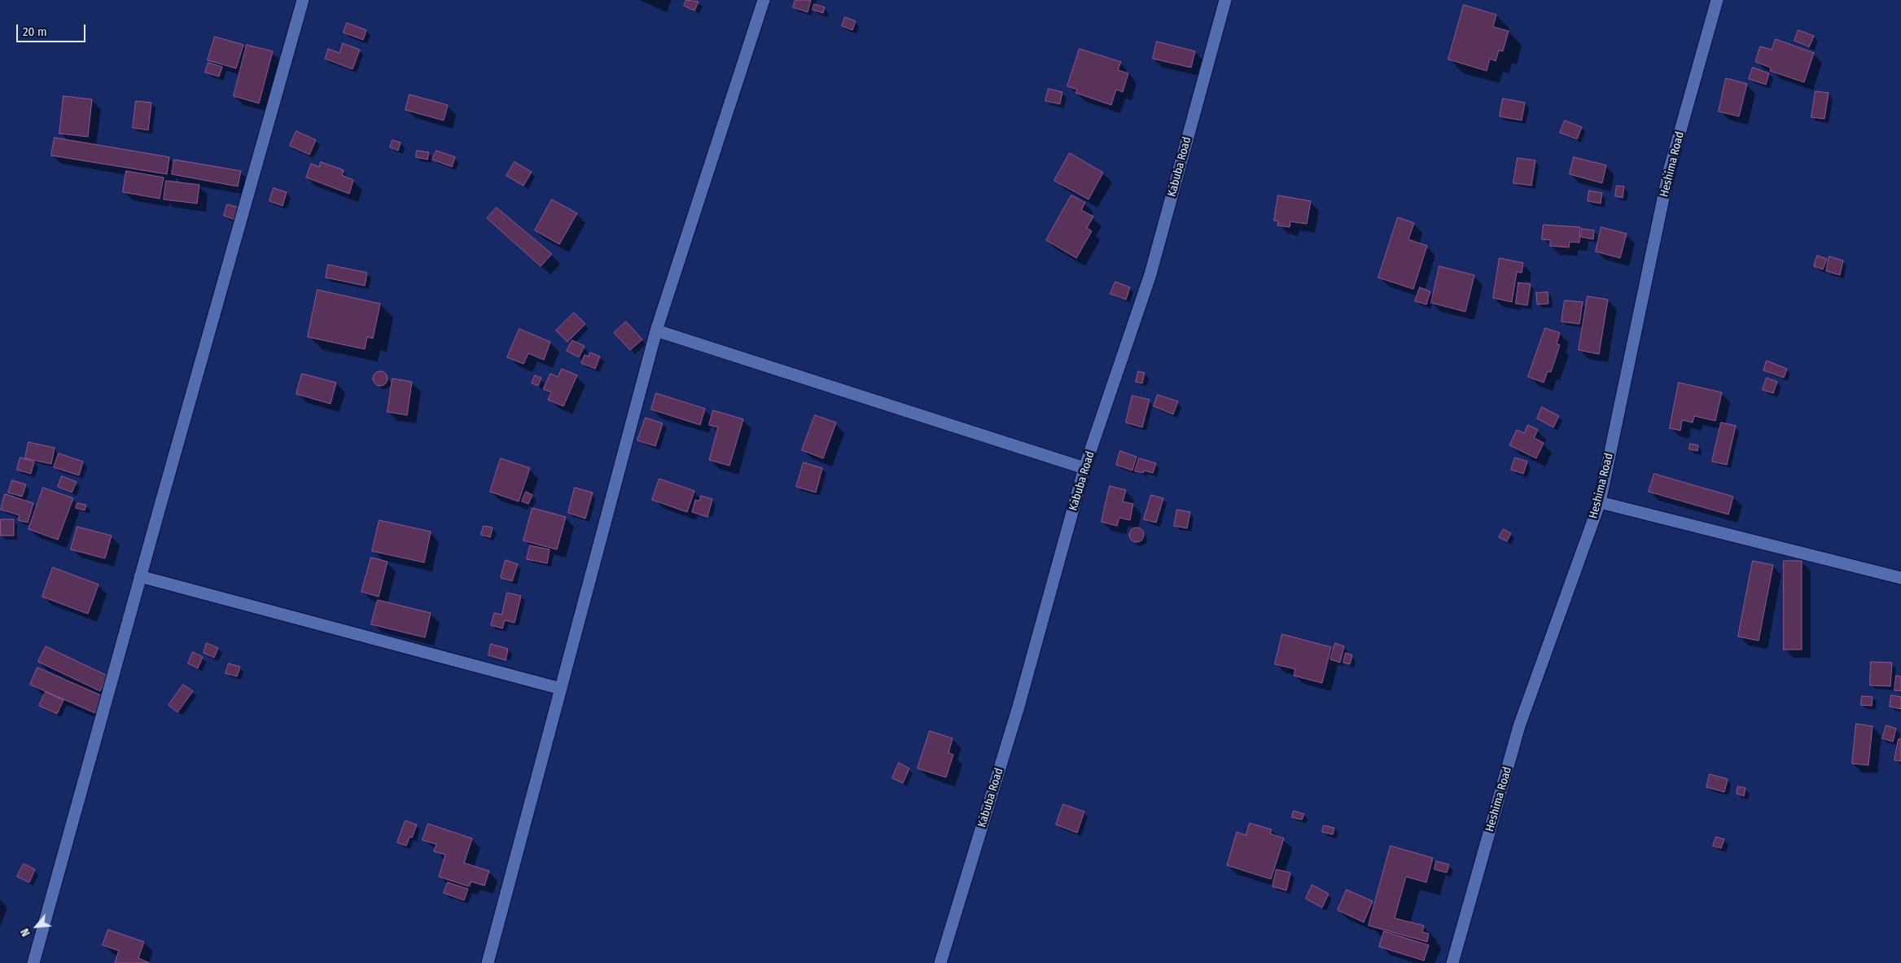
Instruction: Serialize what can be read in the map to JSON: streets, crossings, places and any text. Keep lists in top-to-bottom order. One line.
{"streets":{"street":["Heshima Road","Kabuba Road"]},"scale_bar":"20 m","north":"bottom left"}
